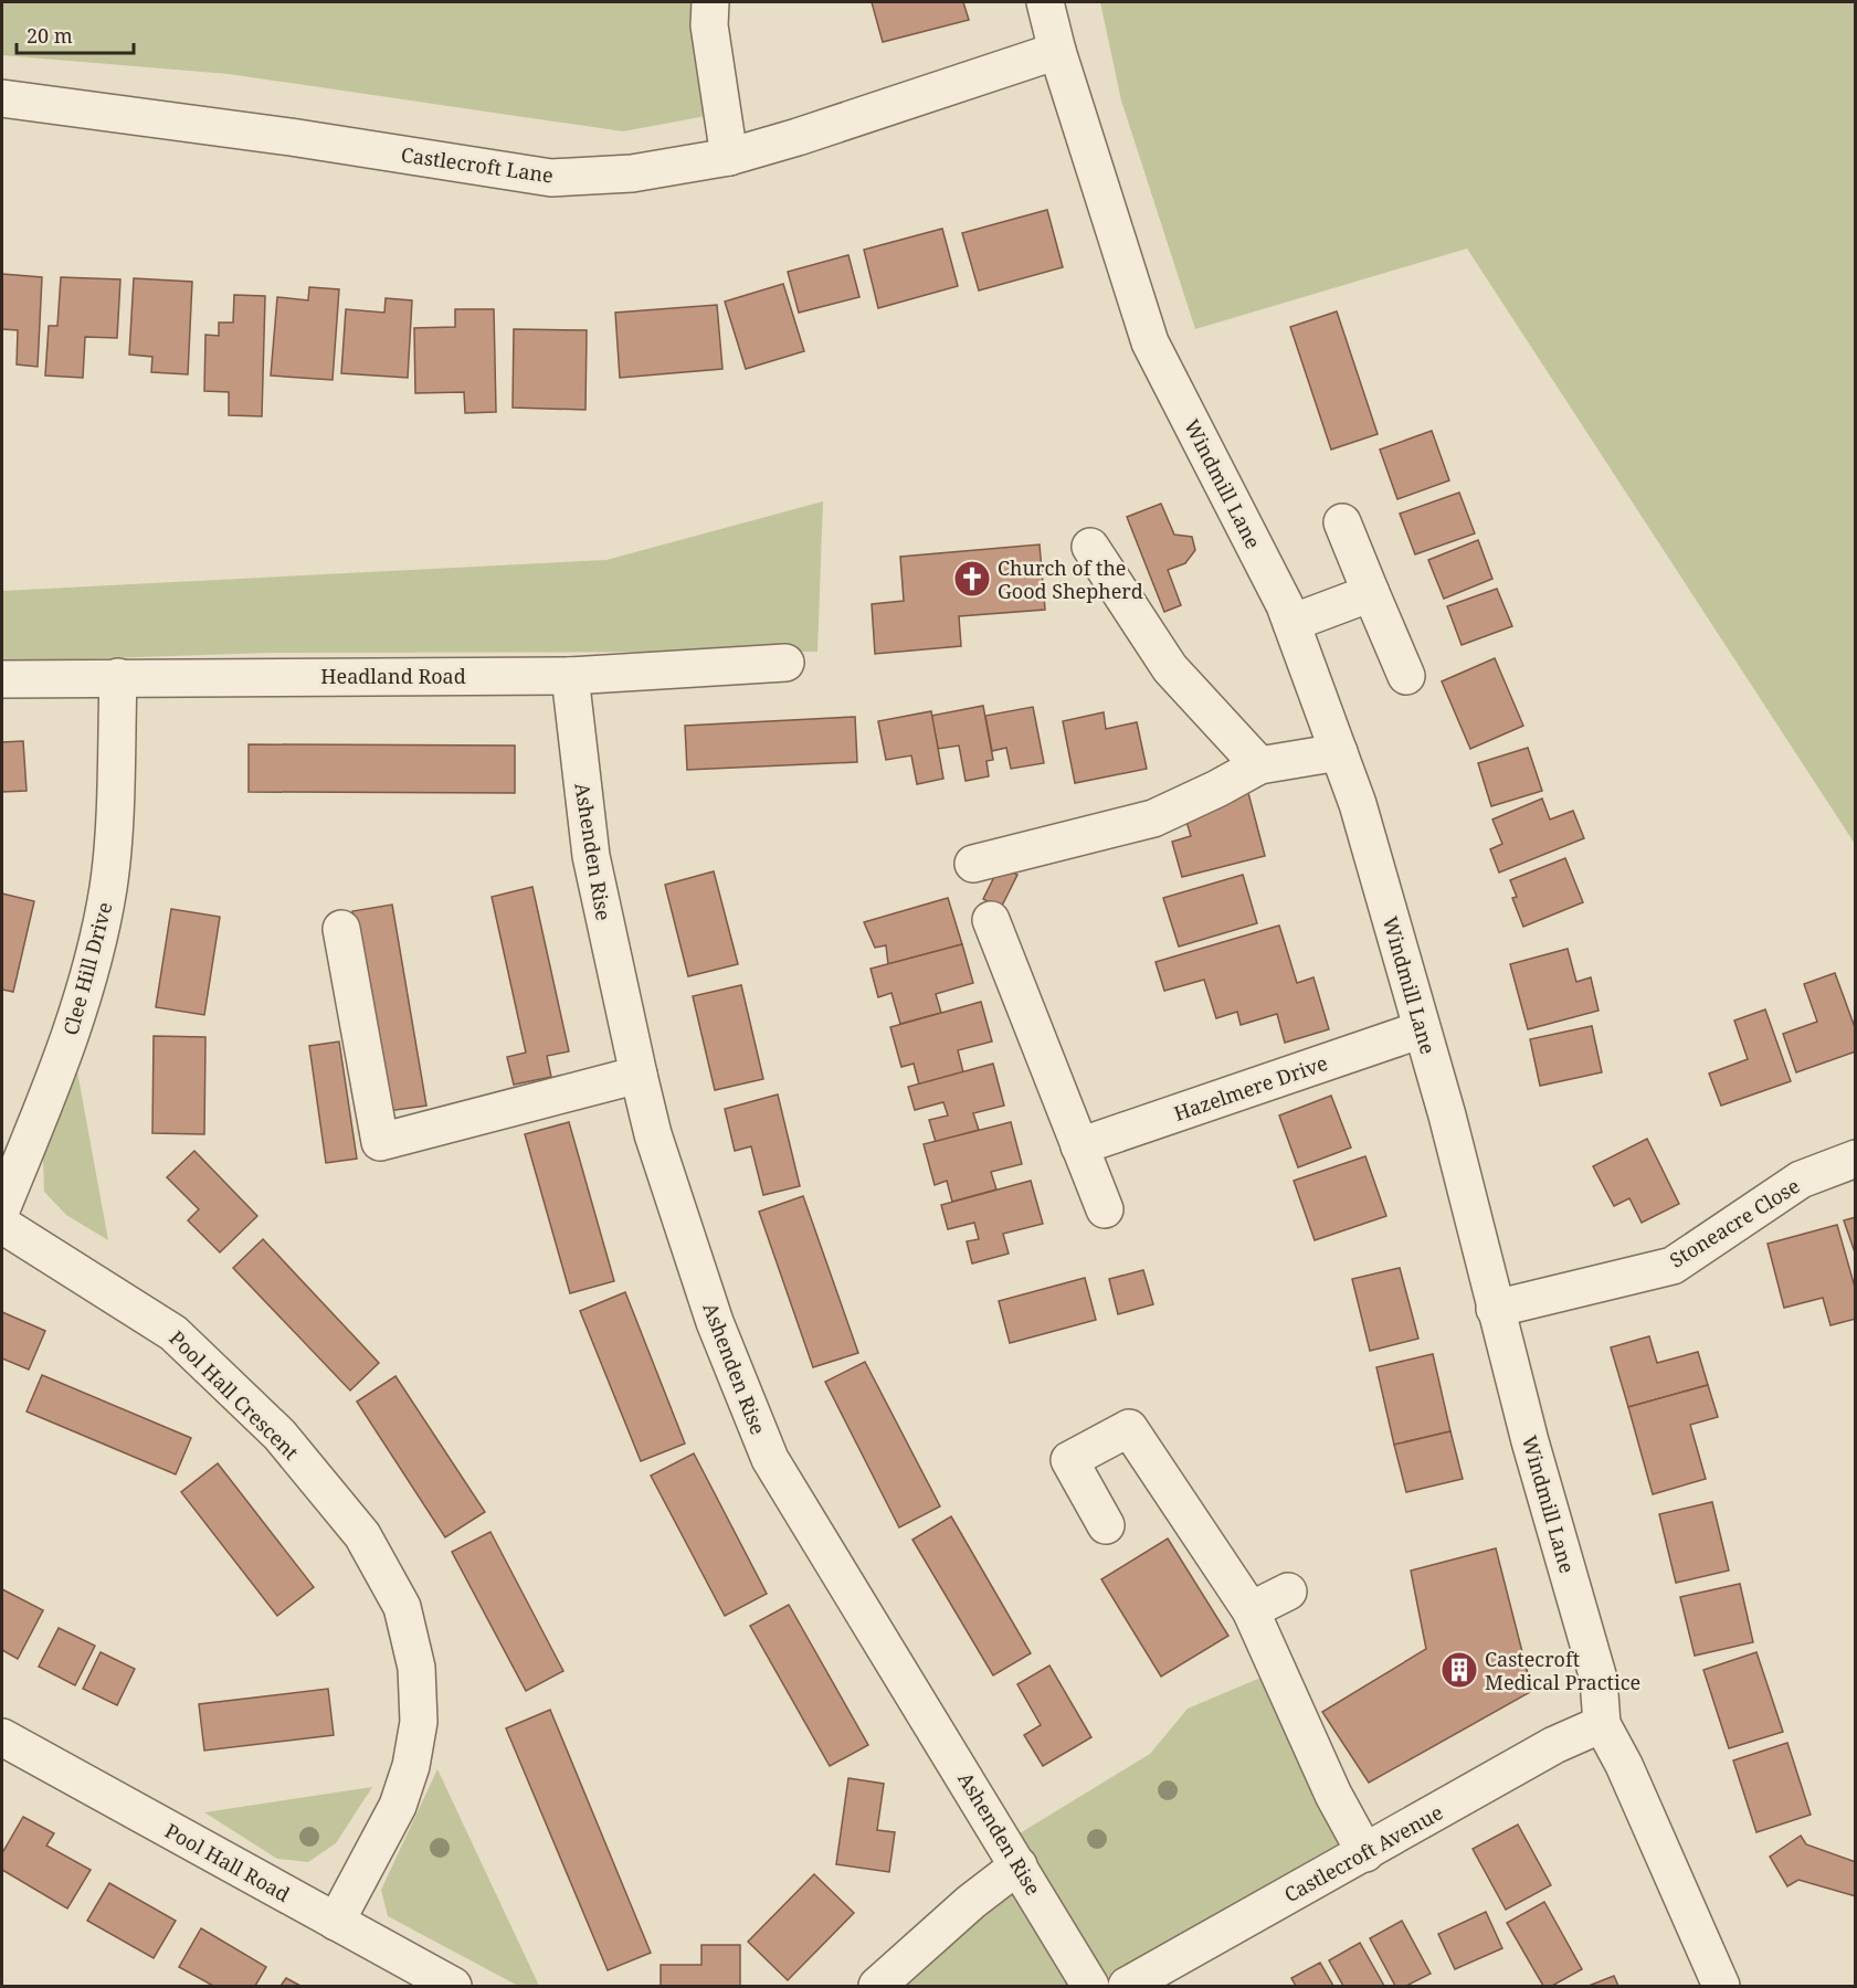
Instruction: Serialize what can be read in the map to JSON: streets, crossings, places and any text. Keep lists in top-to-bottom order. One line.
{"streets":{"street":["Castlecroft Lane","Windmill Lane","Headland Road","Ashenden Rise","Clee Hill Drive","Hazelmere Drive","Stoneacre Close","Pool Hall Crescent","Castlecroft Avenue","Pool Hall Road"]},"crossings":[["Castlecroft Lane","Windmill Lane"],["Windmill Lane","Hazelmere Drive"],["Windmill Lane","Stoneacre Close"],["Windmill Lane","Castlecroft Avenue"],["Headland Road","Ashenden Rise"],["Headland Road","Clee Hill Drive"],["Pool Hall Crescent","Pool Hall Road"]],"places":{"church":["Church of the Good Shepherd"],"building":["Castecroft Medical Practice"]},"scale_bar":"20 m"}
